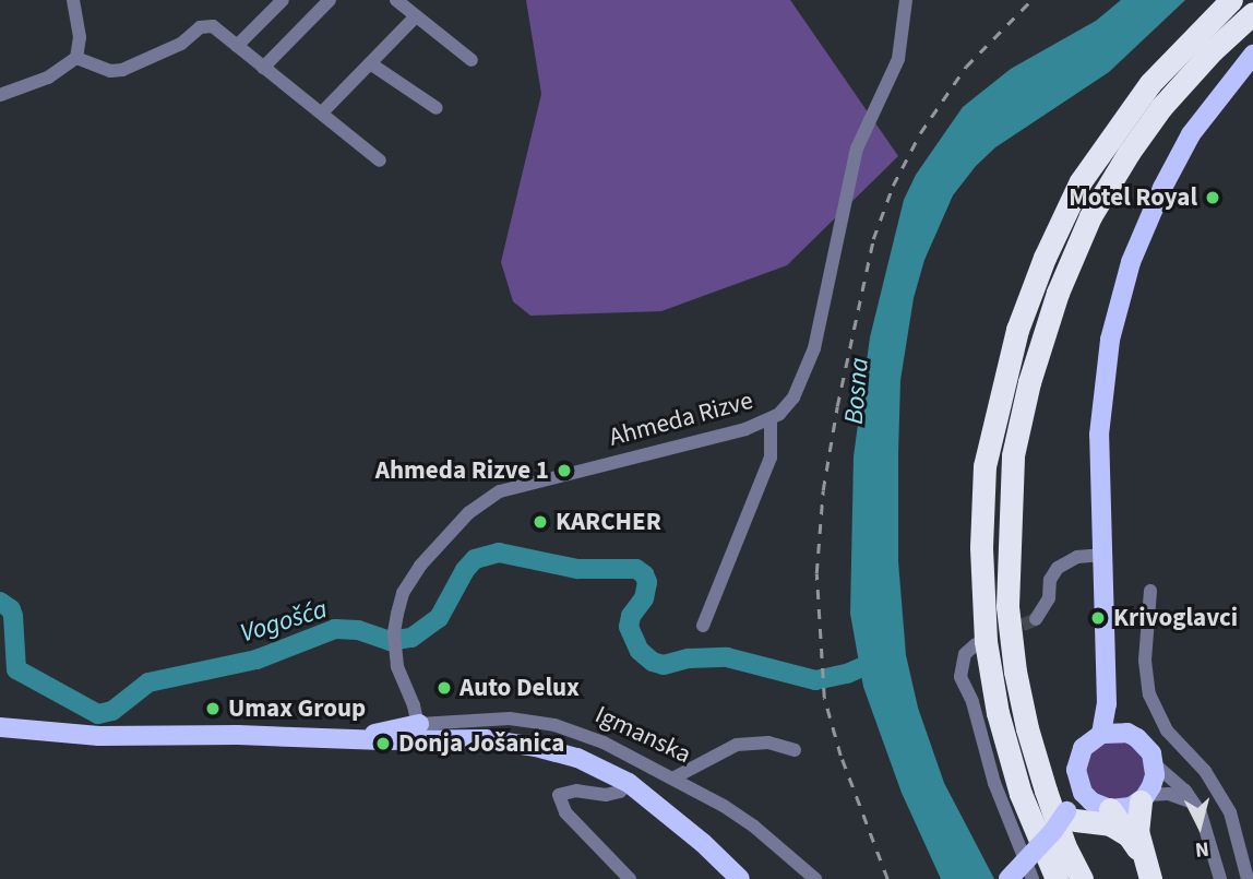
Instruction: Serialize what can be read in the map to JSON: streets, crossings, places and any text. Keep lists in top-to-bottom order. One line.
{"streets":{"street":["Ahmeda Rizve","Igmanska"]},"crossings":[["Ahmeda Rizve","Igmanska"]],"water":["Bosna","Vogošća"],"places":["Motel Royal","Ahmeda Rizve 1","KARCHER","Krivoglavci","Auto Delux","Umax Group","Donja Jošanica"],"north":"bottom"}
